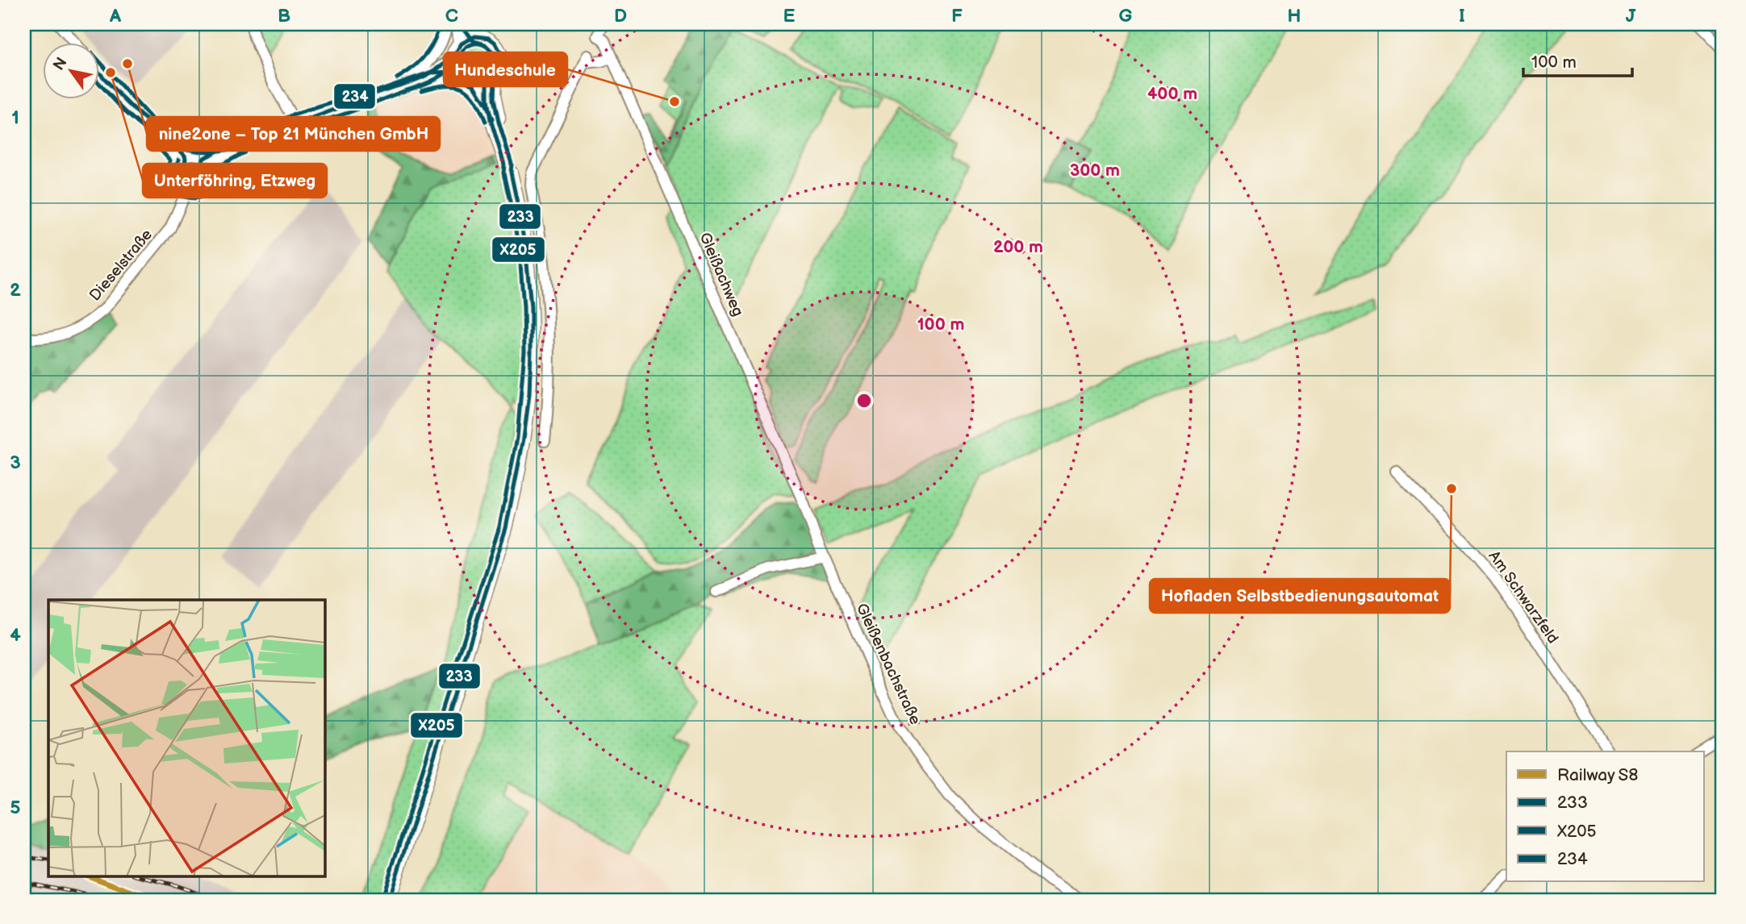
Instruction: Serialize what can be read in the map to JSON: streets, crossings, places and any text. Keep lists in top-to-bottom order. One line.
{"streets":{"street":["Dieselstraße","Gleißachweg","Am Schwarzfeld","Gleißenbachstraße"]},"crossings":[["Gleißachweg","Gleißenbachstraße"]],"places":["nine2one – Top 21 München GmbH","Unterföhring, Etzweg","Hundeschule","Hofladen Selbstbedienungsautomat"],"lines":["transit line 234","transit line 233","transit line X205","rail line S8"],"legend":["Railway S8","233","X205","234"],"scale_bar":"100 m","north":"top left","grid":{"columns":["A","B","C","D","E","F","G","H","I","J"],"rows":["1","2","3","4","5"]},"rings":["400 m","300 m","200 m","100 m"]}
